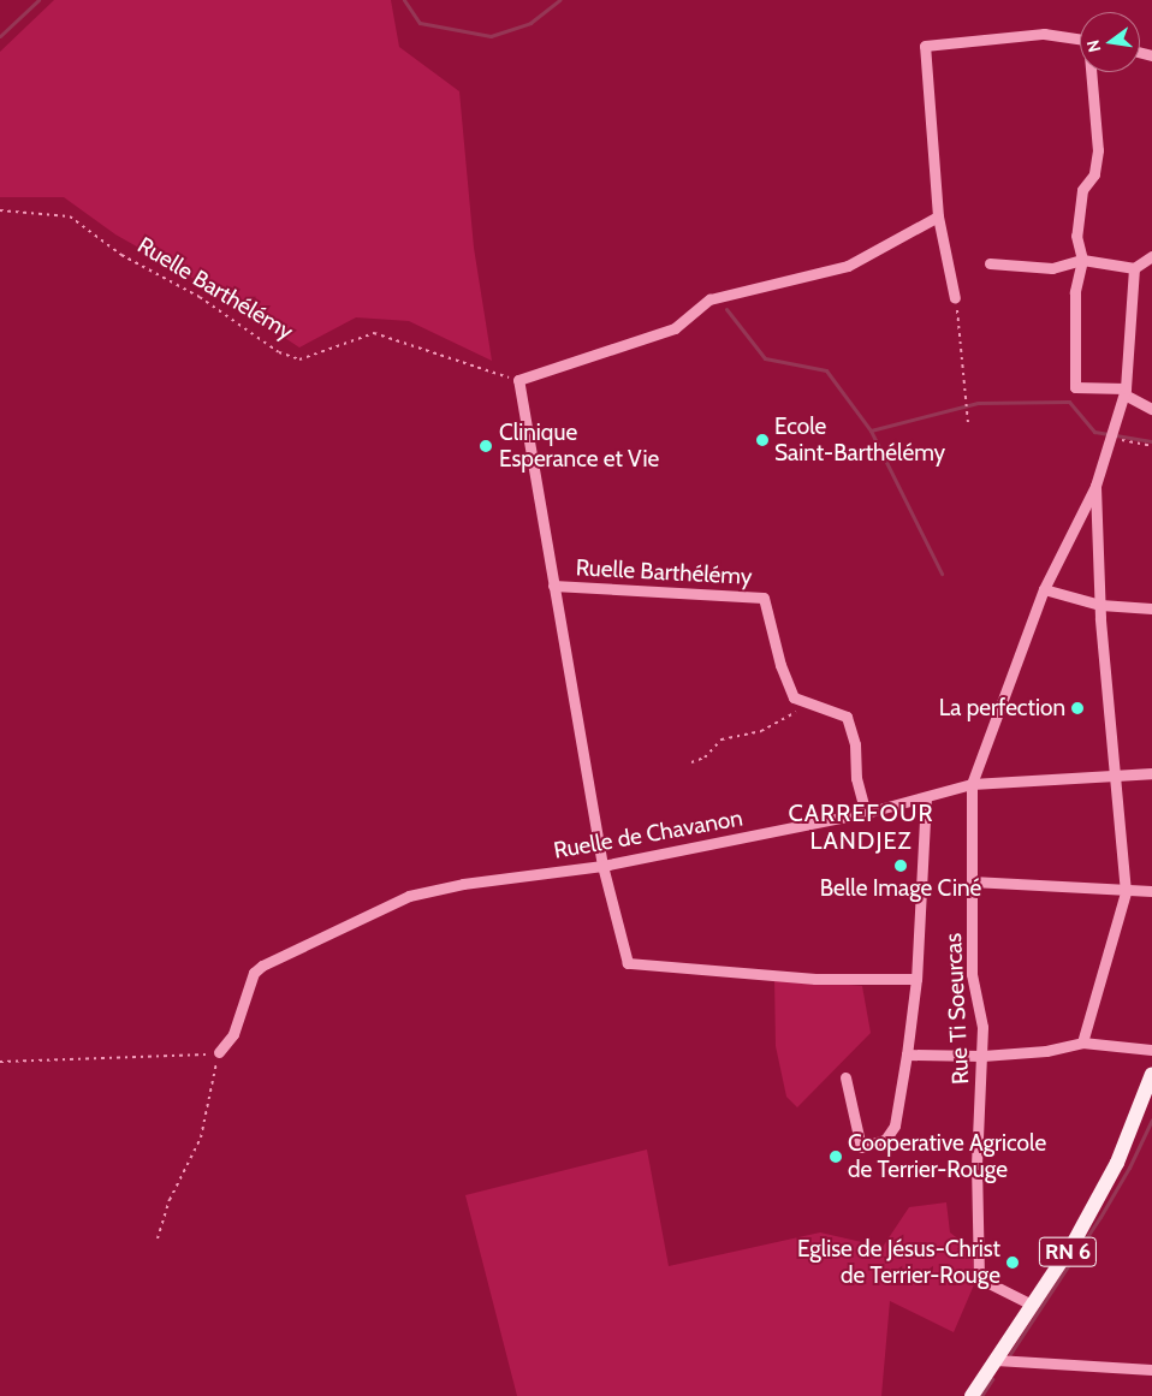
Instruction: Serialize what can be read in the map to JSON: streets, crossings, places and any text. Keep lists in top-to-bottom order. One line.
{"streets":{"main road":["RN 6"],"street":["Ruelle Barthélémy","Ruelle de Chavanon","Rue Ti Soeurcas"]},"crossings":[["Ruelle de Chavanon","Rue Ti Soeurcas"],["Rue Ti Soeurcas","RN 6"]],"districts":["CARREFOUR LANDJEZ"],"places":["Ecole Saint-Barthélémy","Clinique Esperance et Vie","La perfection","Belle Image Ciné","Cooperative Agricole de Terrier-Rouge","Eglise de Jésus-Christ de Terrier-Rouge"],"north":"left"}
